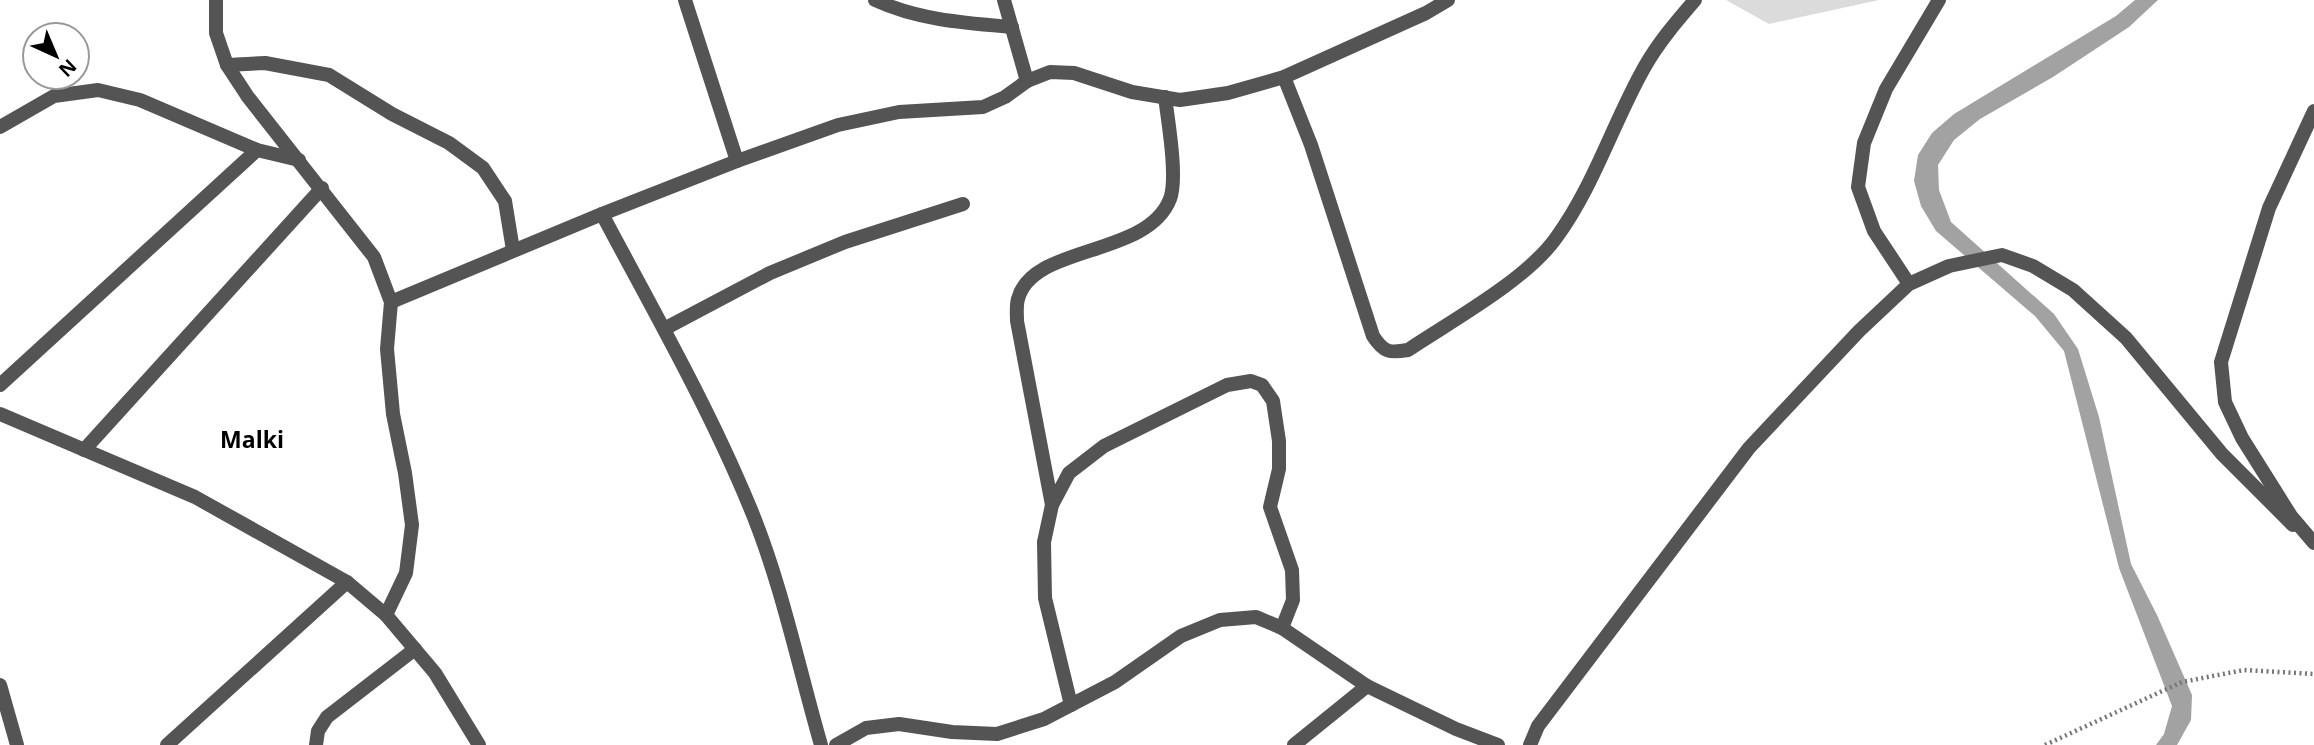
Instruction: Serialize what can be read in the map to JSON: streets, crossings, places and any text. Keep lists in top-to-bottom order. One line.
{"districts":["Malki"],"north":"bottom right"}
